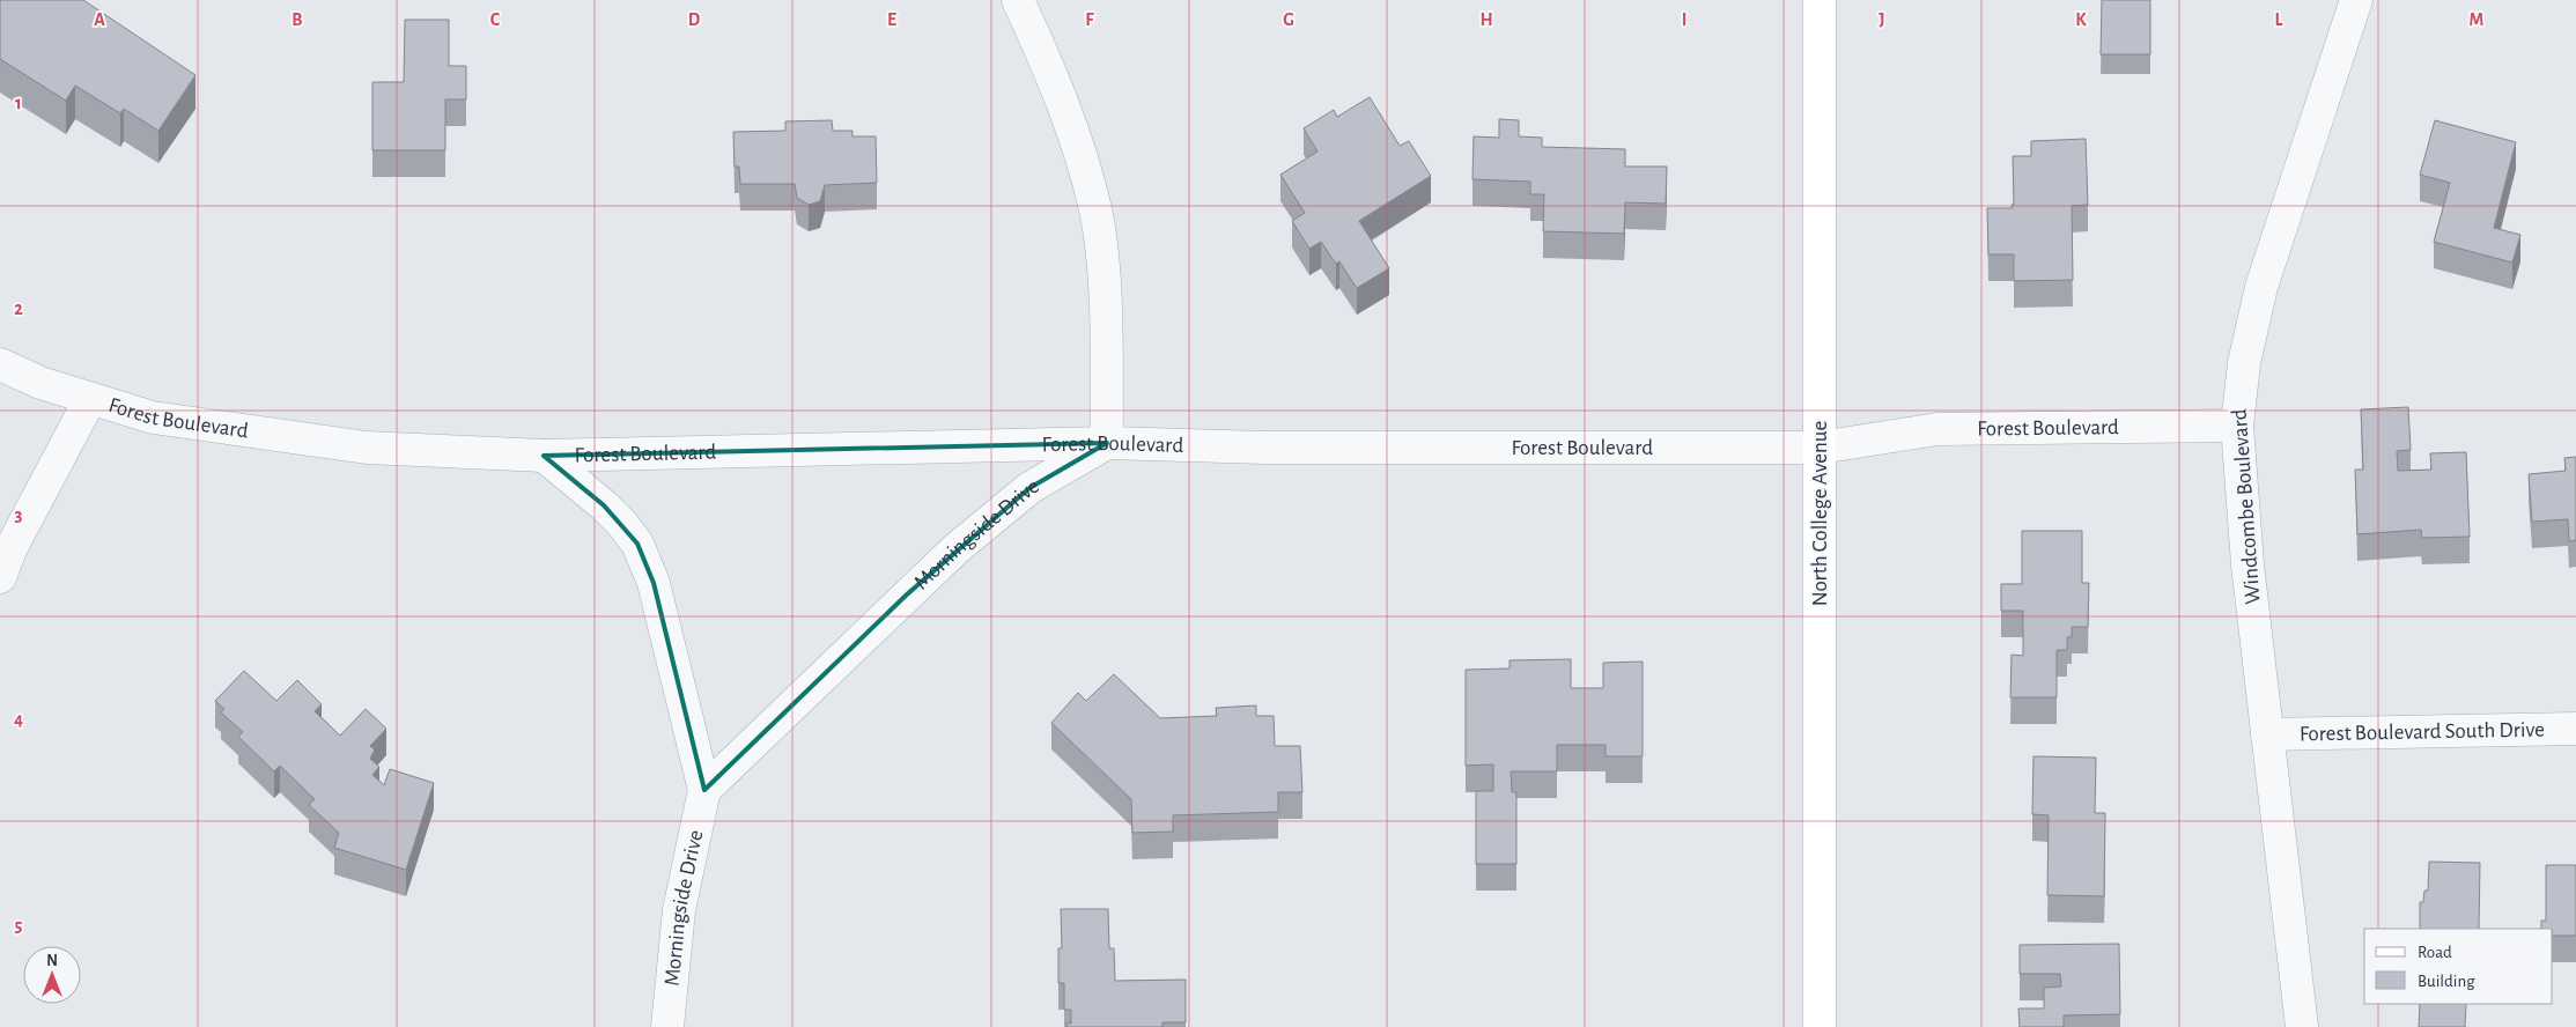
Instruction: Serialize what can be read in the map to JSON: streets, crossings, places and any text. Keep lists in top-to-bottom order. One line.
{"streets":{"main road":["North College Avenue"],"street":["Forest Boulevard","Windcombe Boulevard","Morningside Drive","Forest Boulevard South Drive"]},"crossings":[["Forest Boulevard","Windcombe Boulevard"],["Forest Boulevard","North College Avenue"],["Forest Boulevard","Morningside Drive"],["Windcombe Boulevard","Forest Boulevard South Drive"]],"legend":["Road","Building"],"north":"top","grid":{"columns":["A","B","C","D","E","F","G","H","I","J","K","L","M"],"rows":["1","2","3","4","5"]}}
